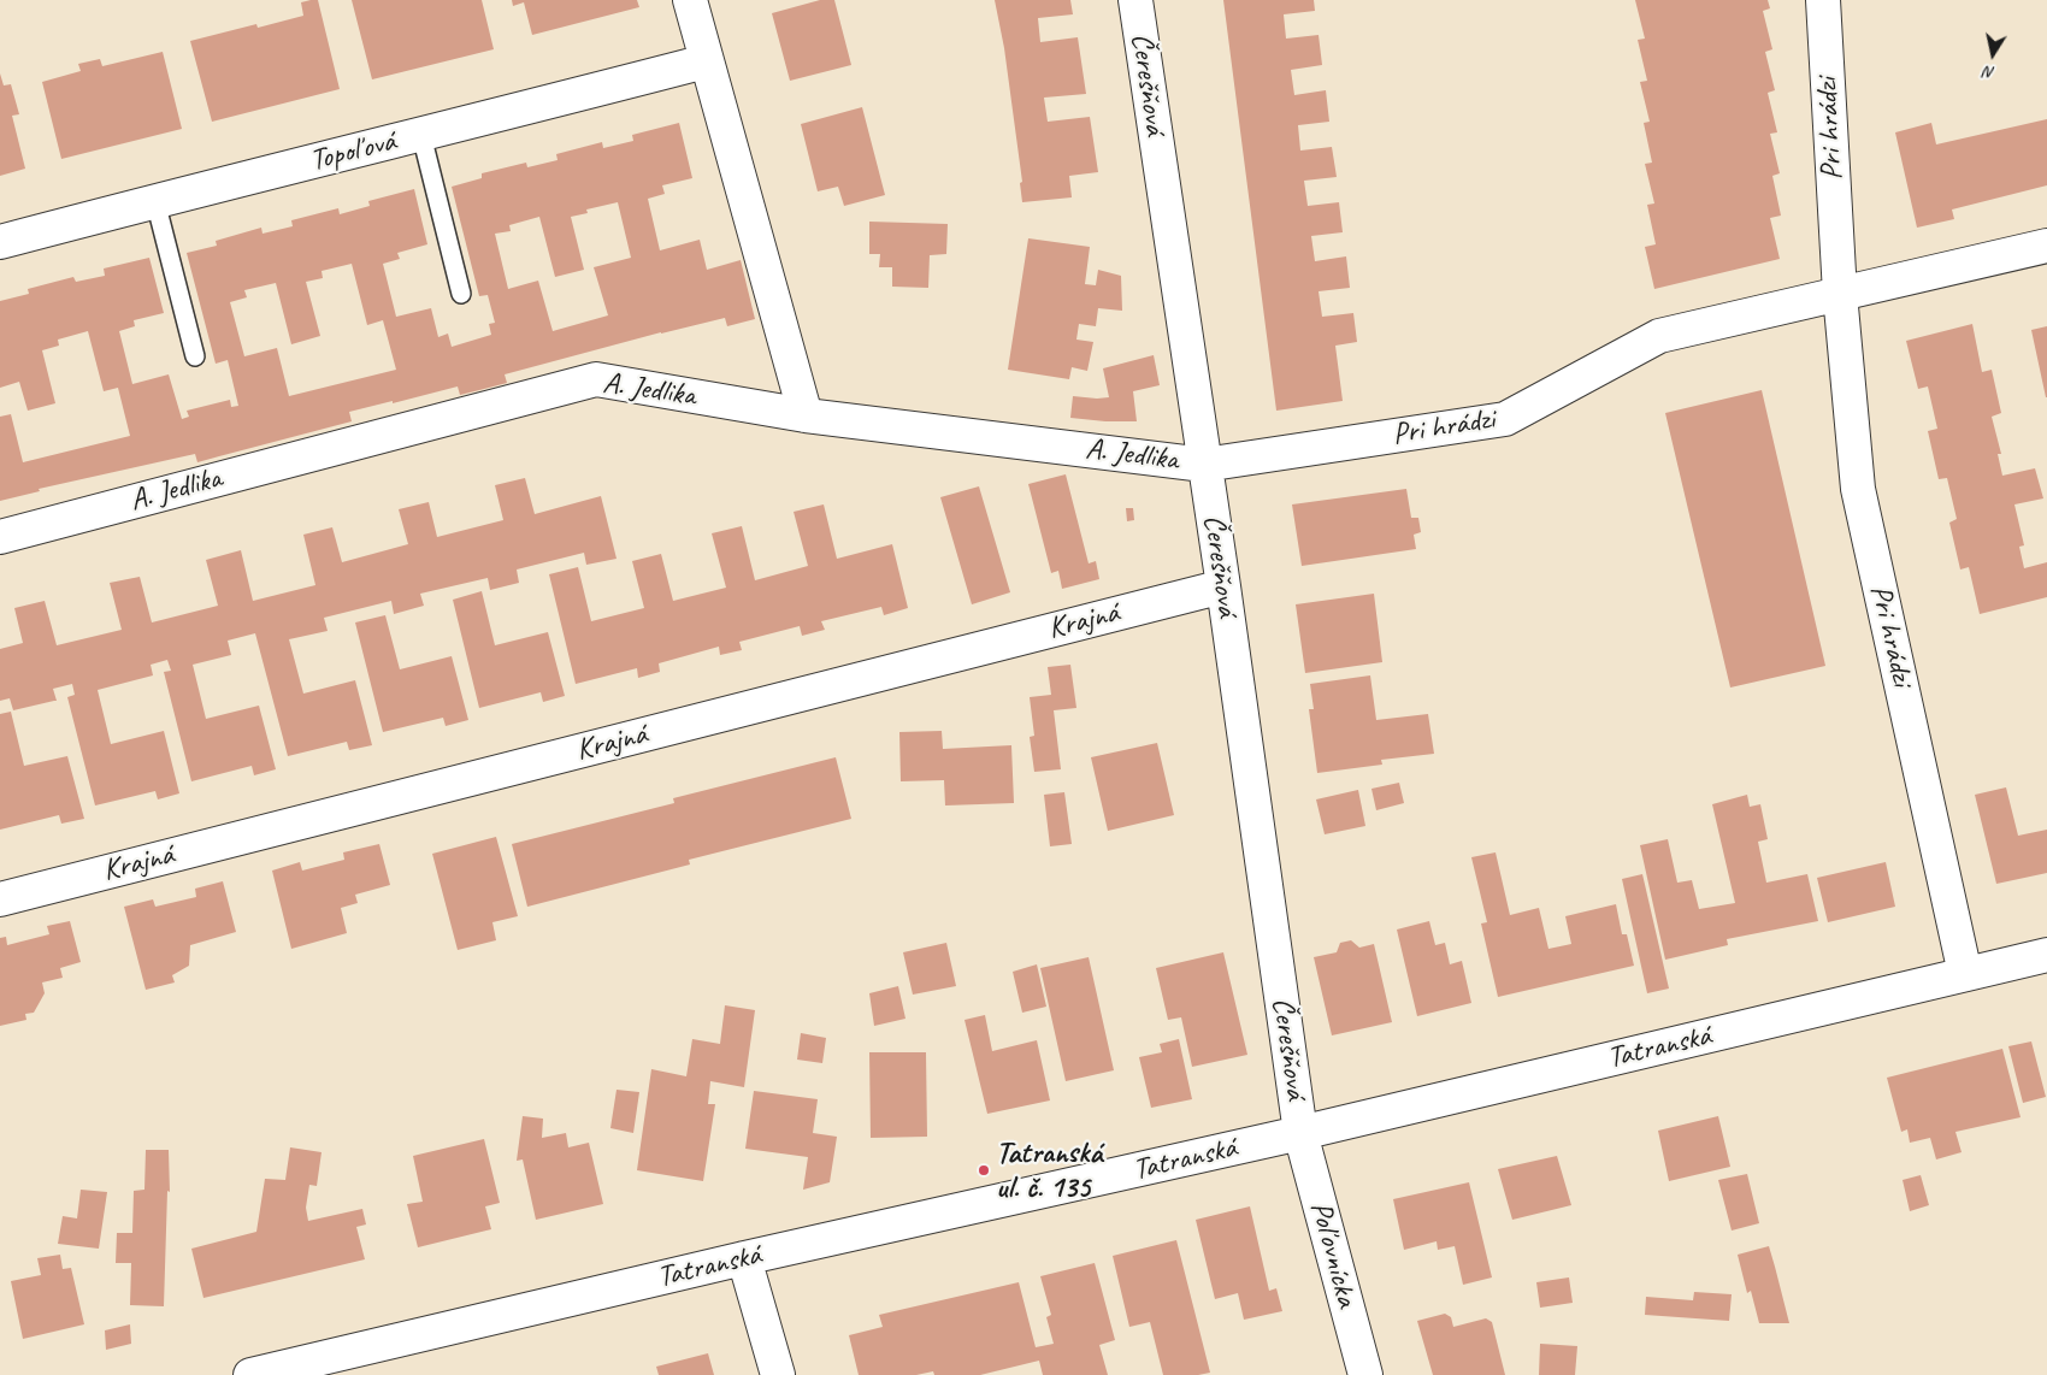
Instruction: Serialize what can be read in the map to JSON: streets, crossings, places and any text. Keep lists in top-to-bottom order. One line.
{"streets":{"street":["Čerešňová","Pri hrádzi","Topoľová","A. Jedlika","Krajná","Tatranská","Poľovnícka"]},"crossings":[["Čerešňová","Pri hrádzi"],["Čerešňová","A. Jedlika"],["Čerešňová","Krajná"],["Čerešňová","Tatranská"],["Čerešňová","Poľovnícka"],["Pri hrádzi","A. Jedlika"],["Pri hrádzi","Tatranská"],["Tatranská","Poľovnícka"]],"places":["Tatranská ul. č. 135"],"north":"bottom"}
